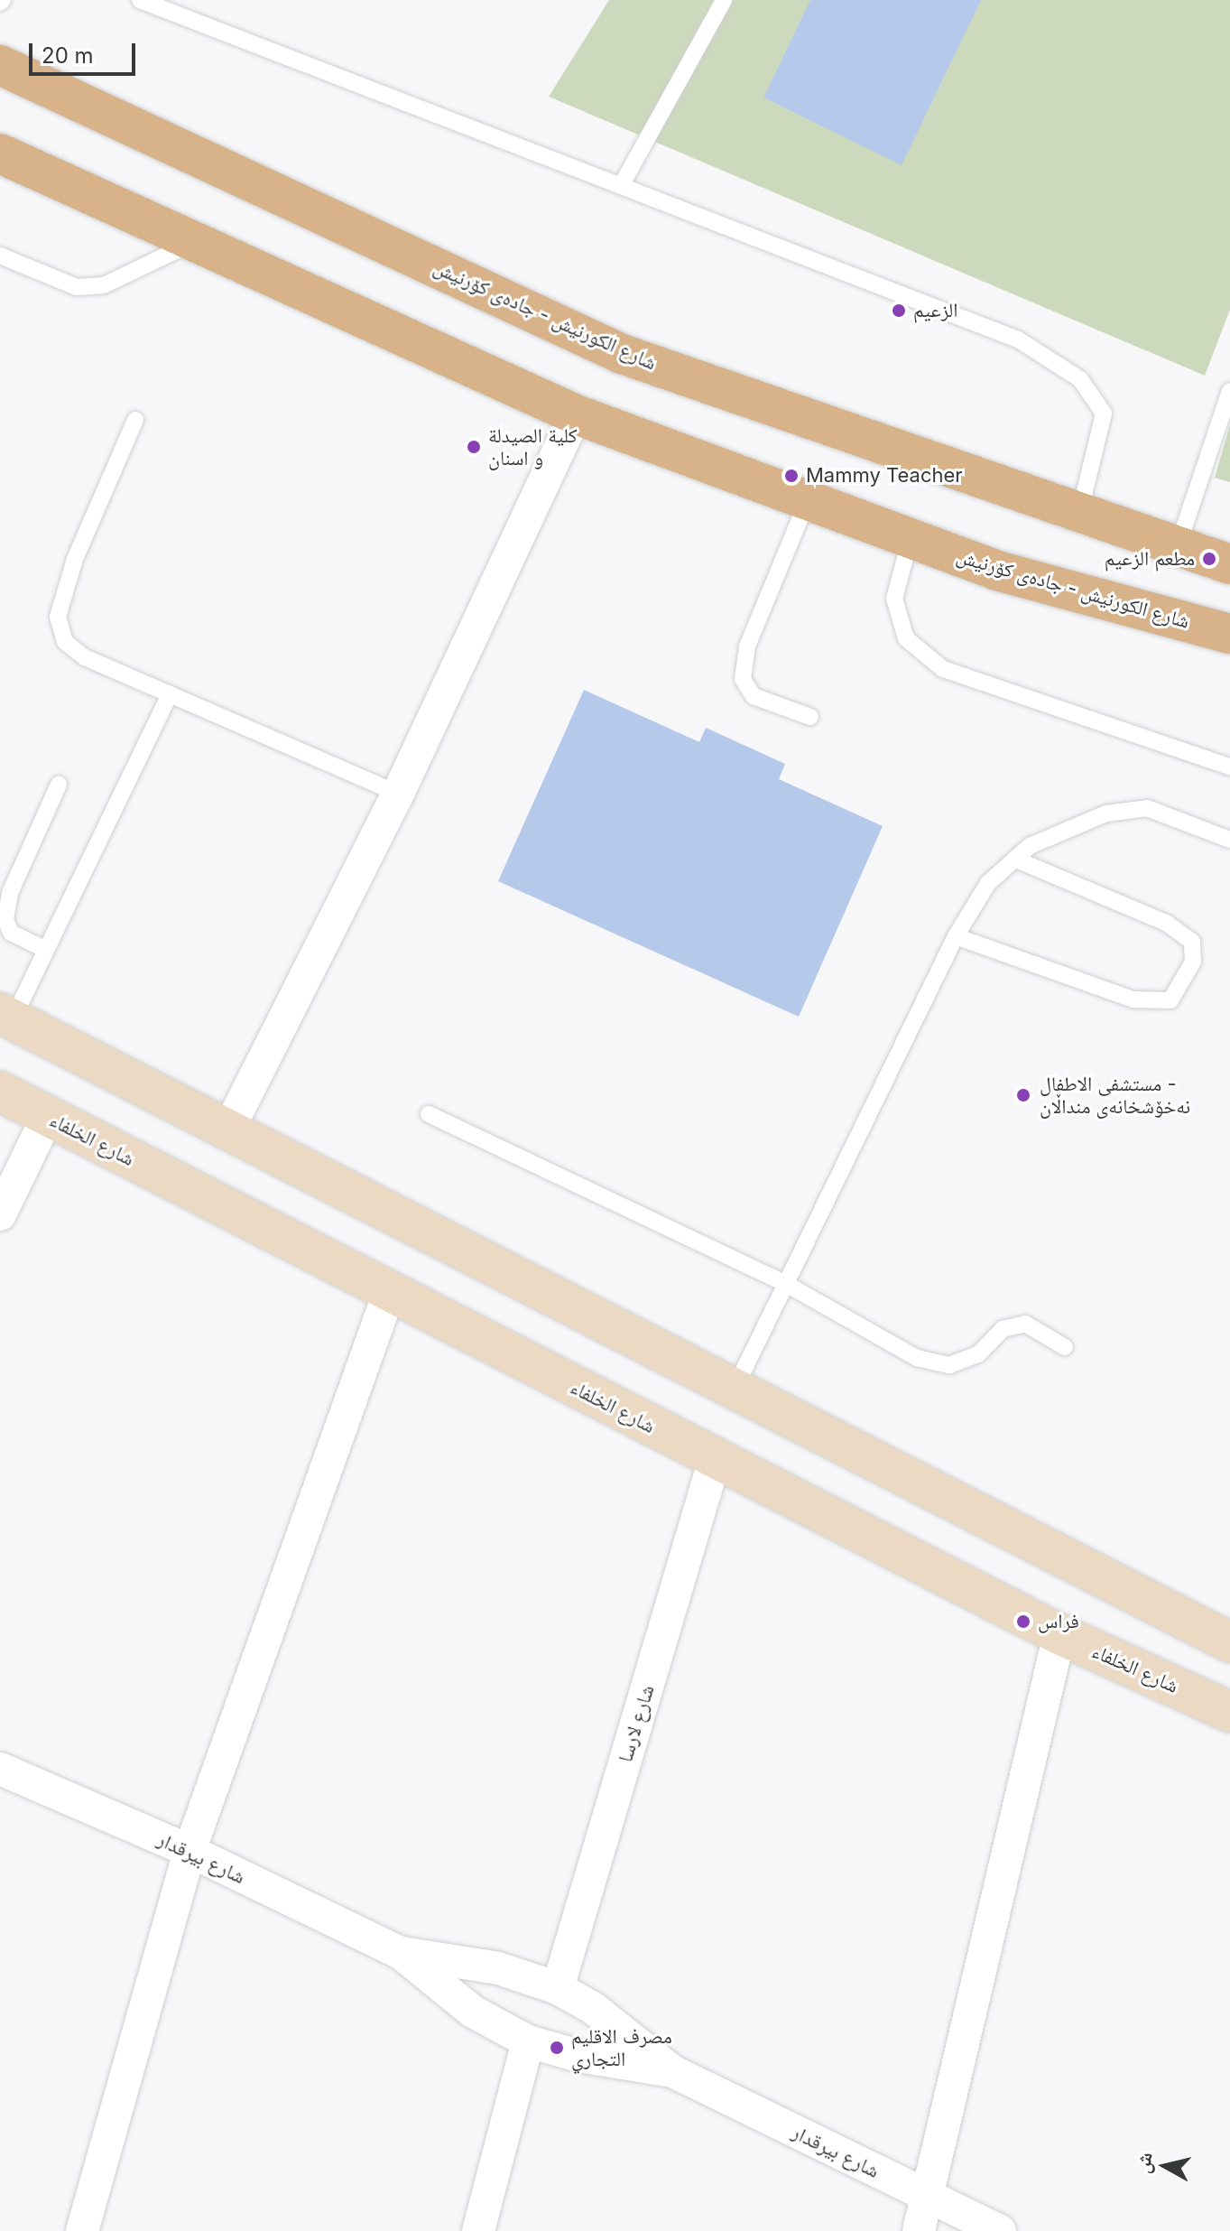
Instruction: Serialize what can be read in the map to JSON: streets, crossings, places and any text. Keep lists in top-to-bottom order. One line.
{"streets":{"main road":["شارع الكورنيش - جادەی کۆرنیش"],"street":["شارع الخلفاء","شارع لارسا","شارع بيرقدار"]},"crossings":[["شارع الخلفاء","شارع لارسا"],["شارع لارسا","شارع بيرقدار"]],"places":["الزعيم","كلية الصيدلة و اسنان","Mammy Teacher","مطعم الزعيم","مستشفى الاطفال - نەخۆشخانەی منداڵان","فراس","مصرف الاقليم التجاري"],"scale_bar":"20 m","north":"left"}
